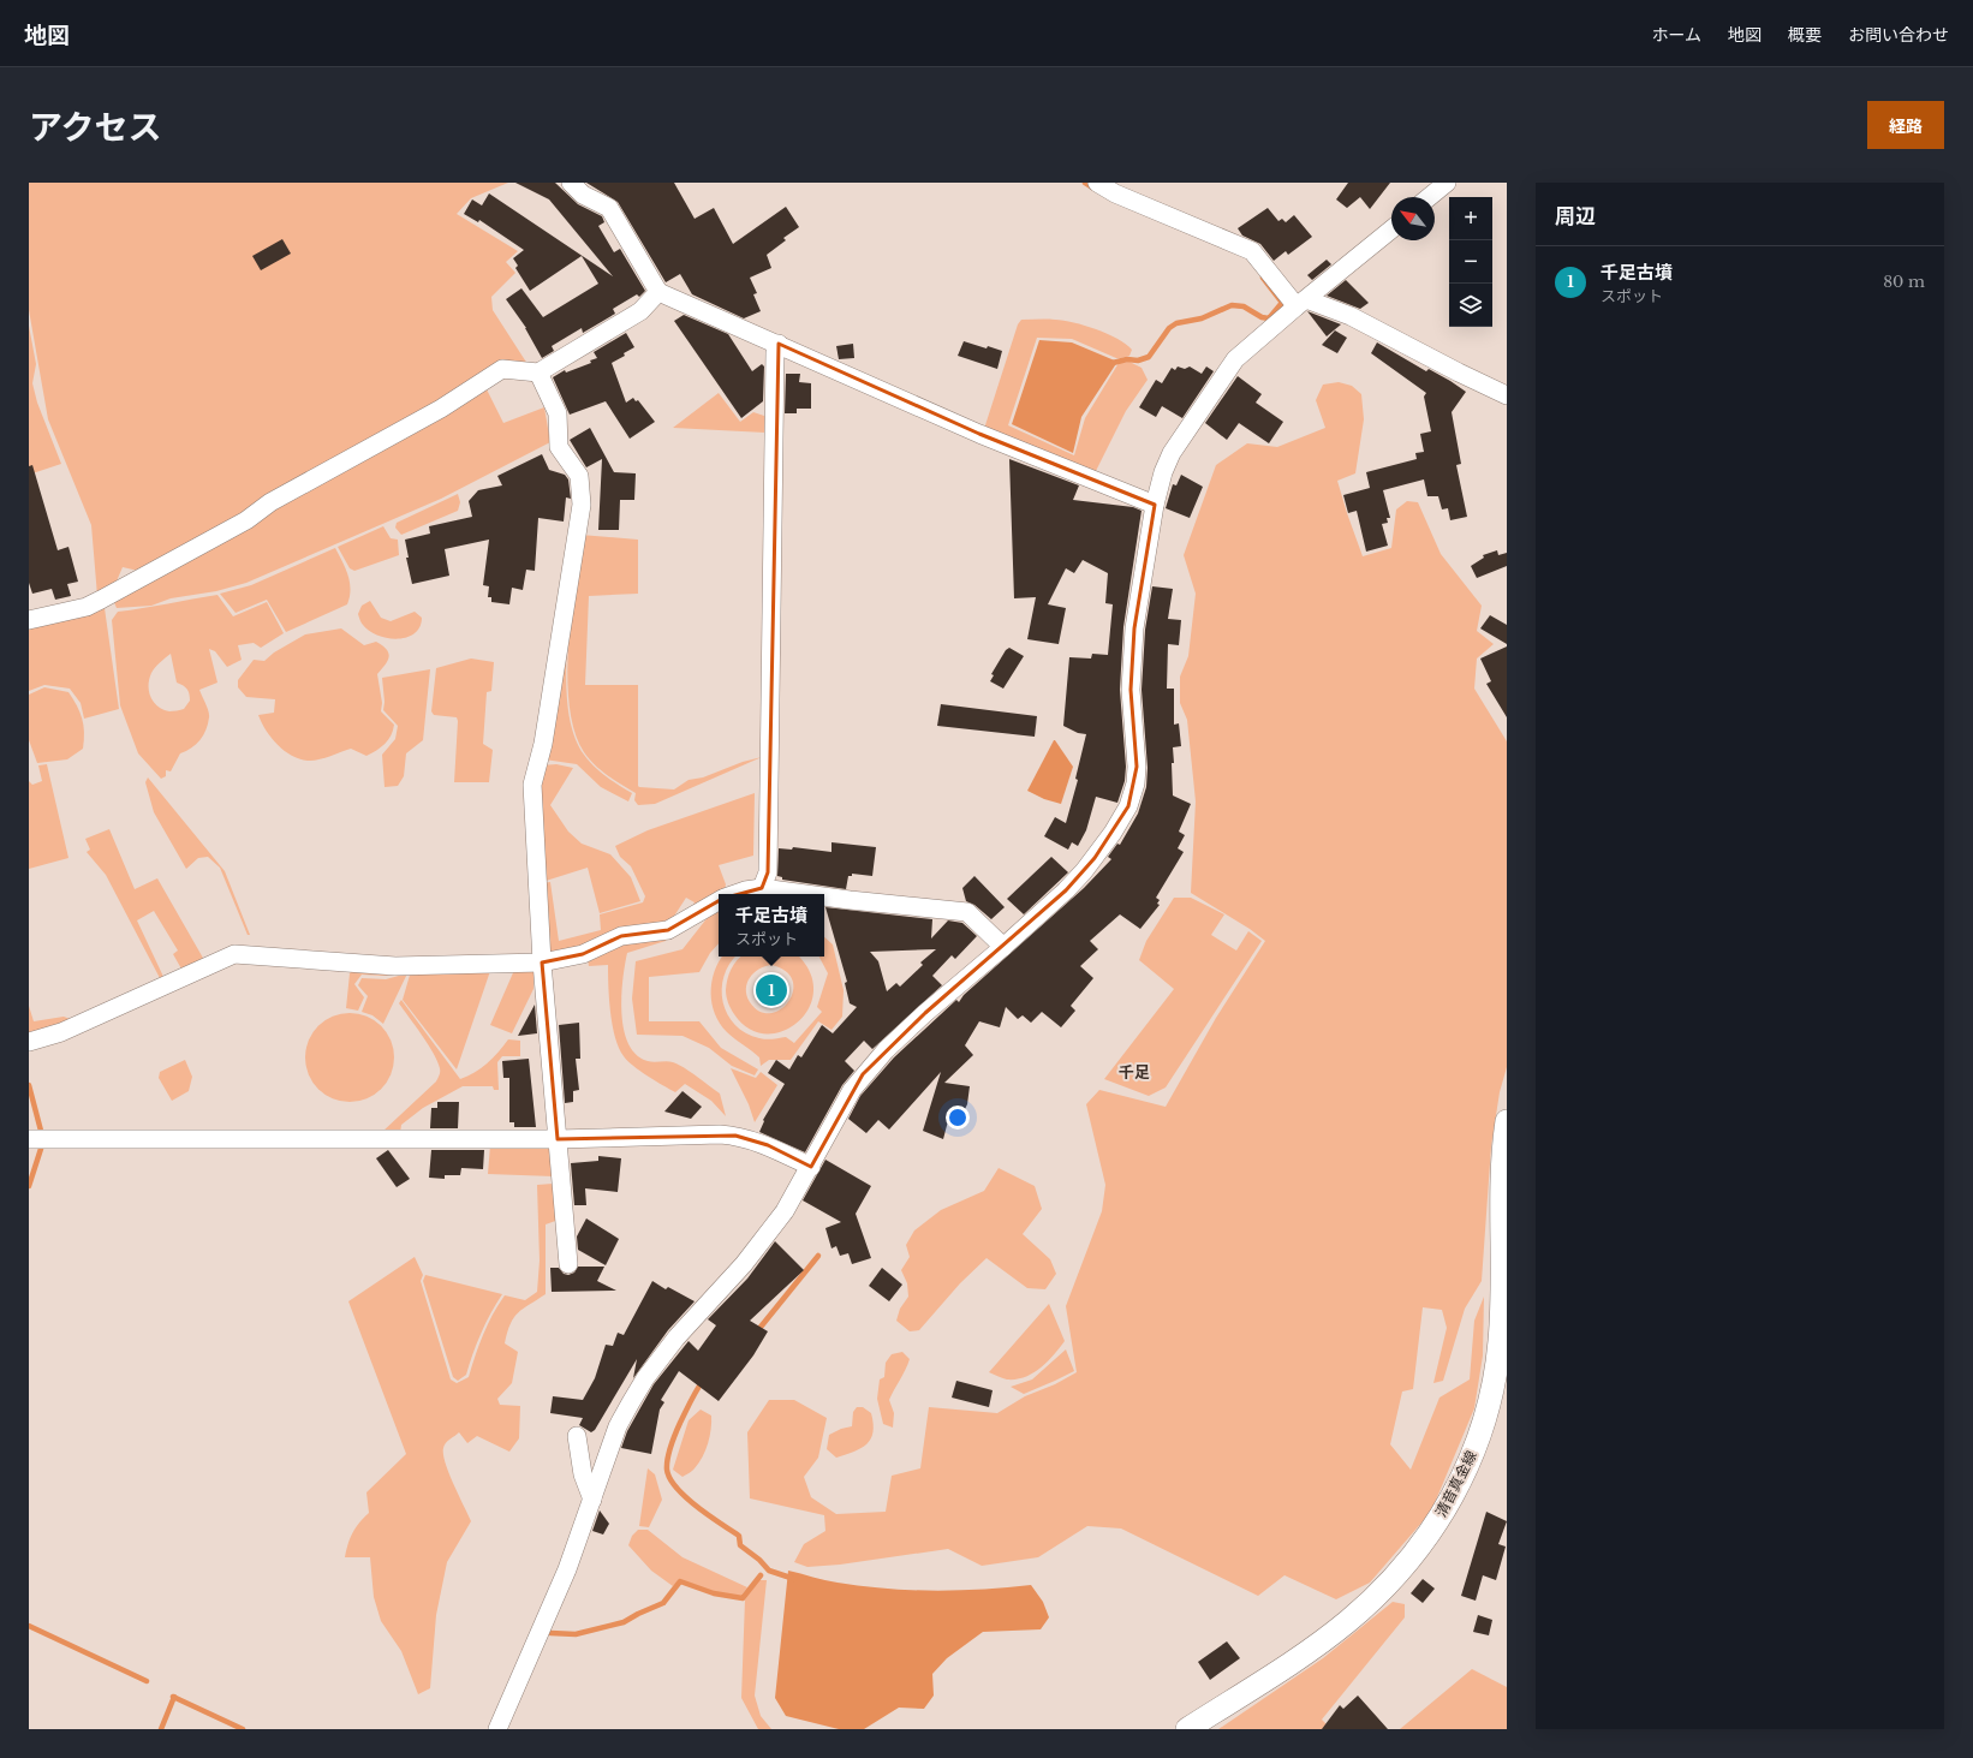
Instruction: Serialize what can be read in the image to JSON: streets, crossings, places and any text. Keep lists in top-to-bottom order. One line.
{"streets":{"main road":["清音真金線"]},"districts":["千足"],"north":"top left","page":{"header":"地図","nav":["ホーム","地図","概要","お問い合わせ"],"title":"アクセス","buttons":"経路","heading":"周辺","map_buttons":["+","−"],"list":[{"mark":"1","name":"千足古墳","note":"スポット","value":"80 m"}],"popup":["千足古墳","スポット"],"pins":"1"}}
